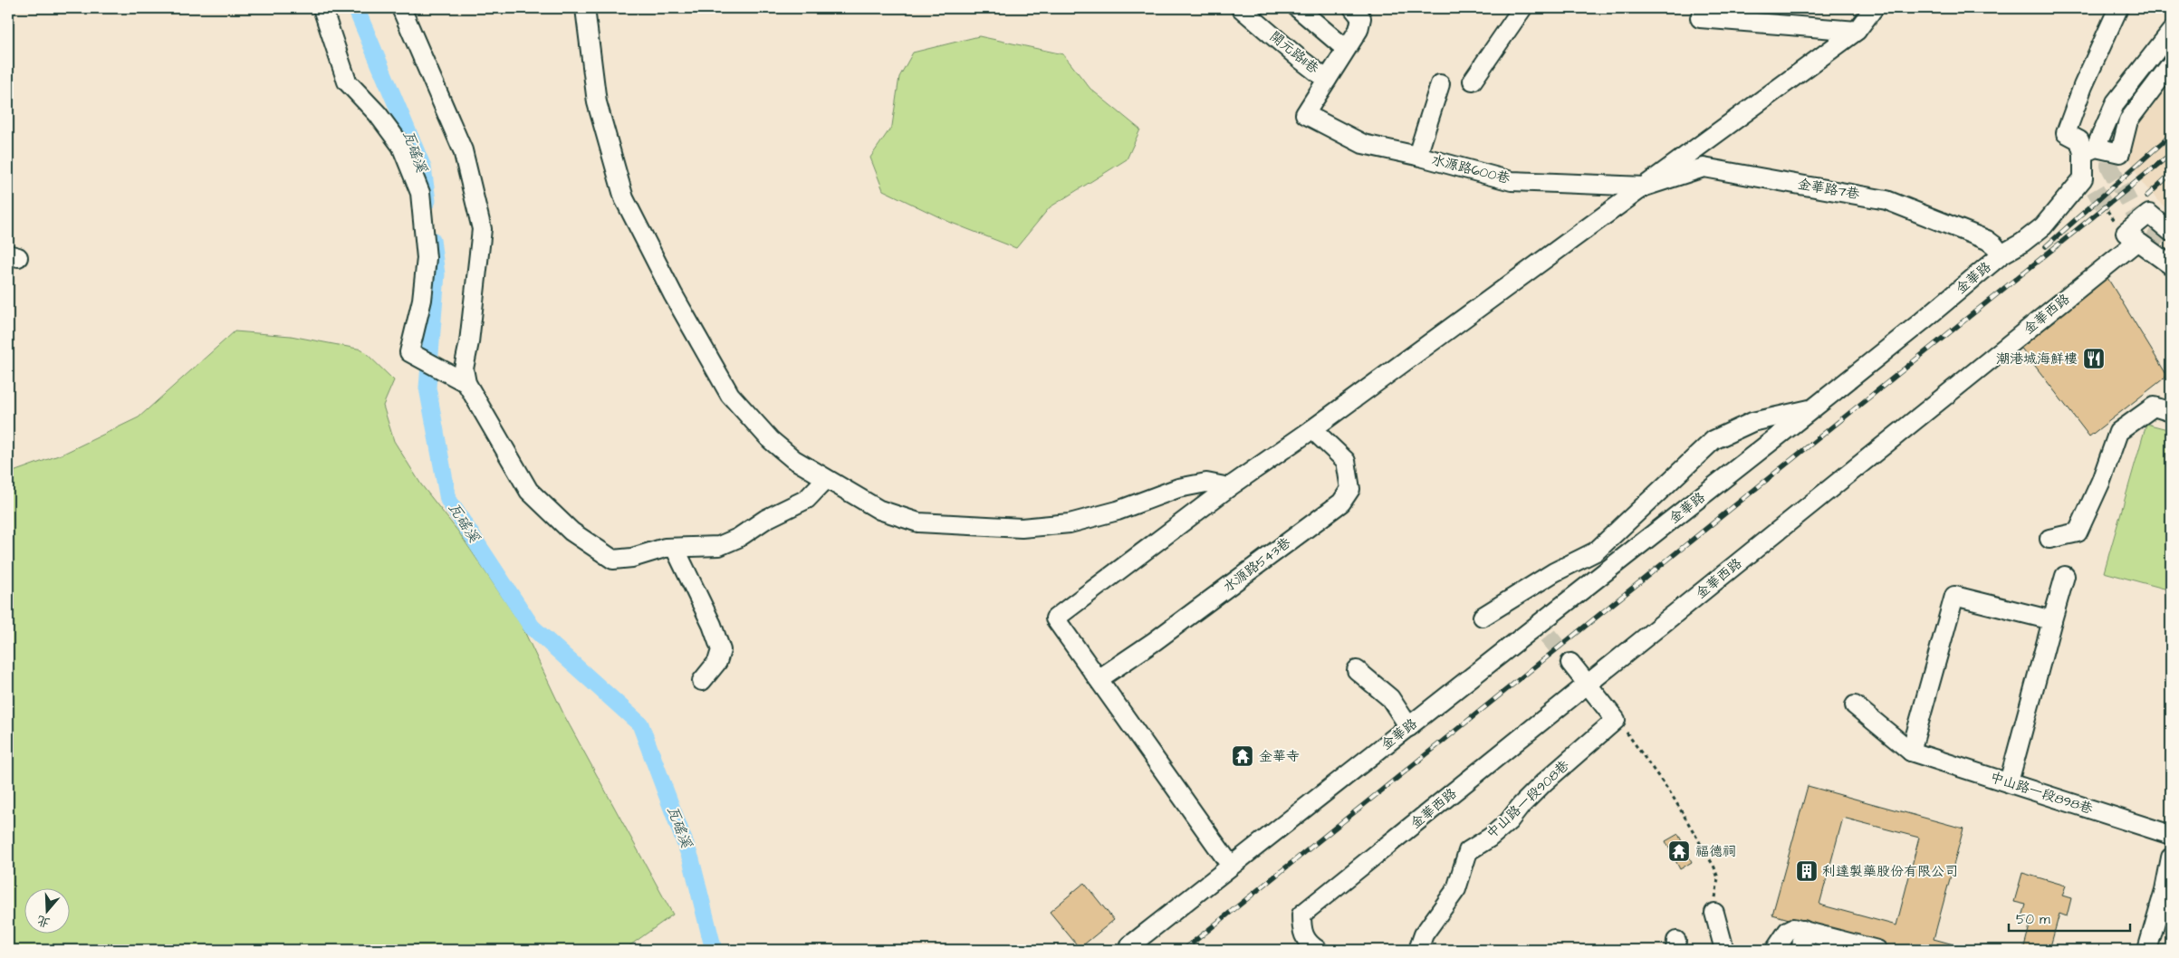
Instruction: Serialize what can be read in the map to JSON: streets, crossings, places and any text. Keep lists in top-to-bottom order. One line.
{"streets":{"street":["開元路11巷","水源路600巷","金華路7巷","金華路","金華西路","水源路543巷","中山路一段898巷","中山路一段908巷"]},"crossings":[["開元路11巷","水源路600巷"],["水源路600巷","金華路7巷"],["金華路7巷","金華路"]],"water":["瓦磘溪"],"places":{"restaurant":["潮港城海鮮樓"],"temple":["金華寺","福德祠"],"building":["利達製藥股份有限公司"]},"scale_bar":"50 m","north":"bottom"}
